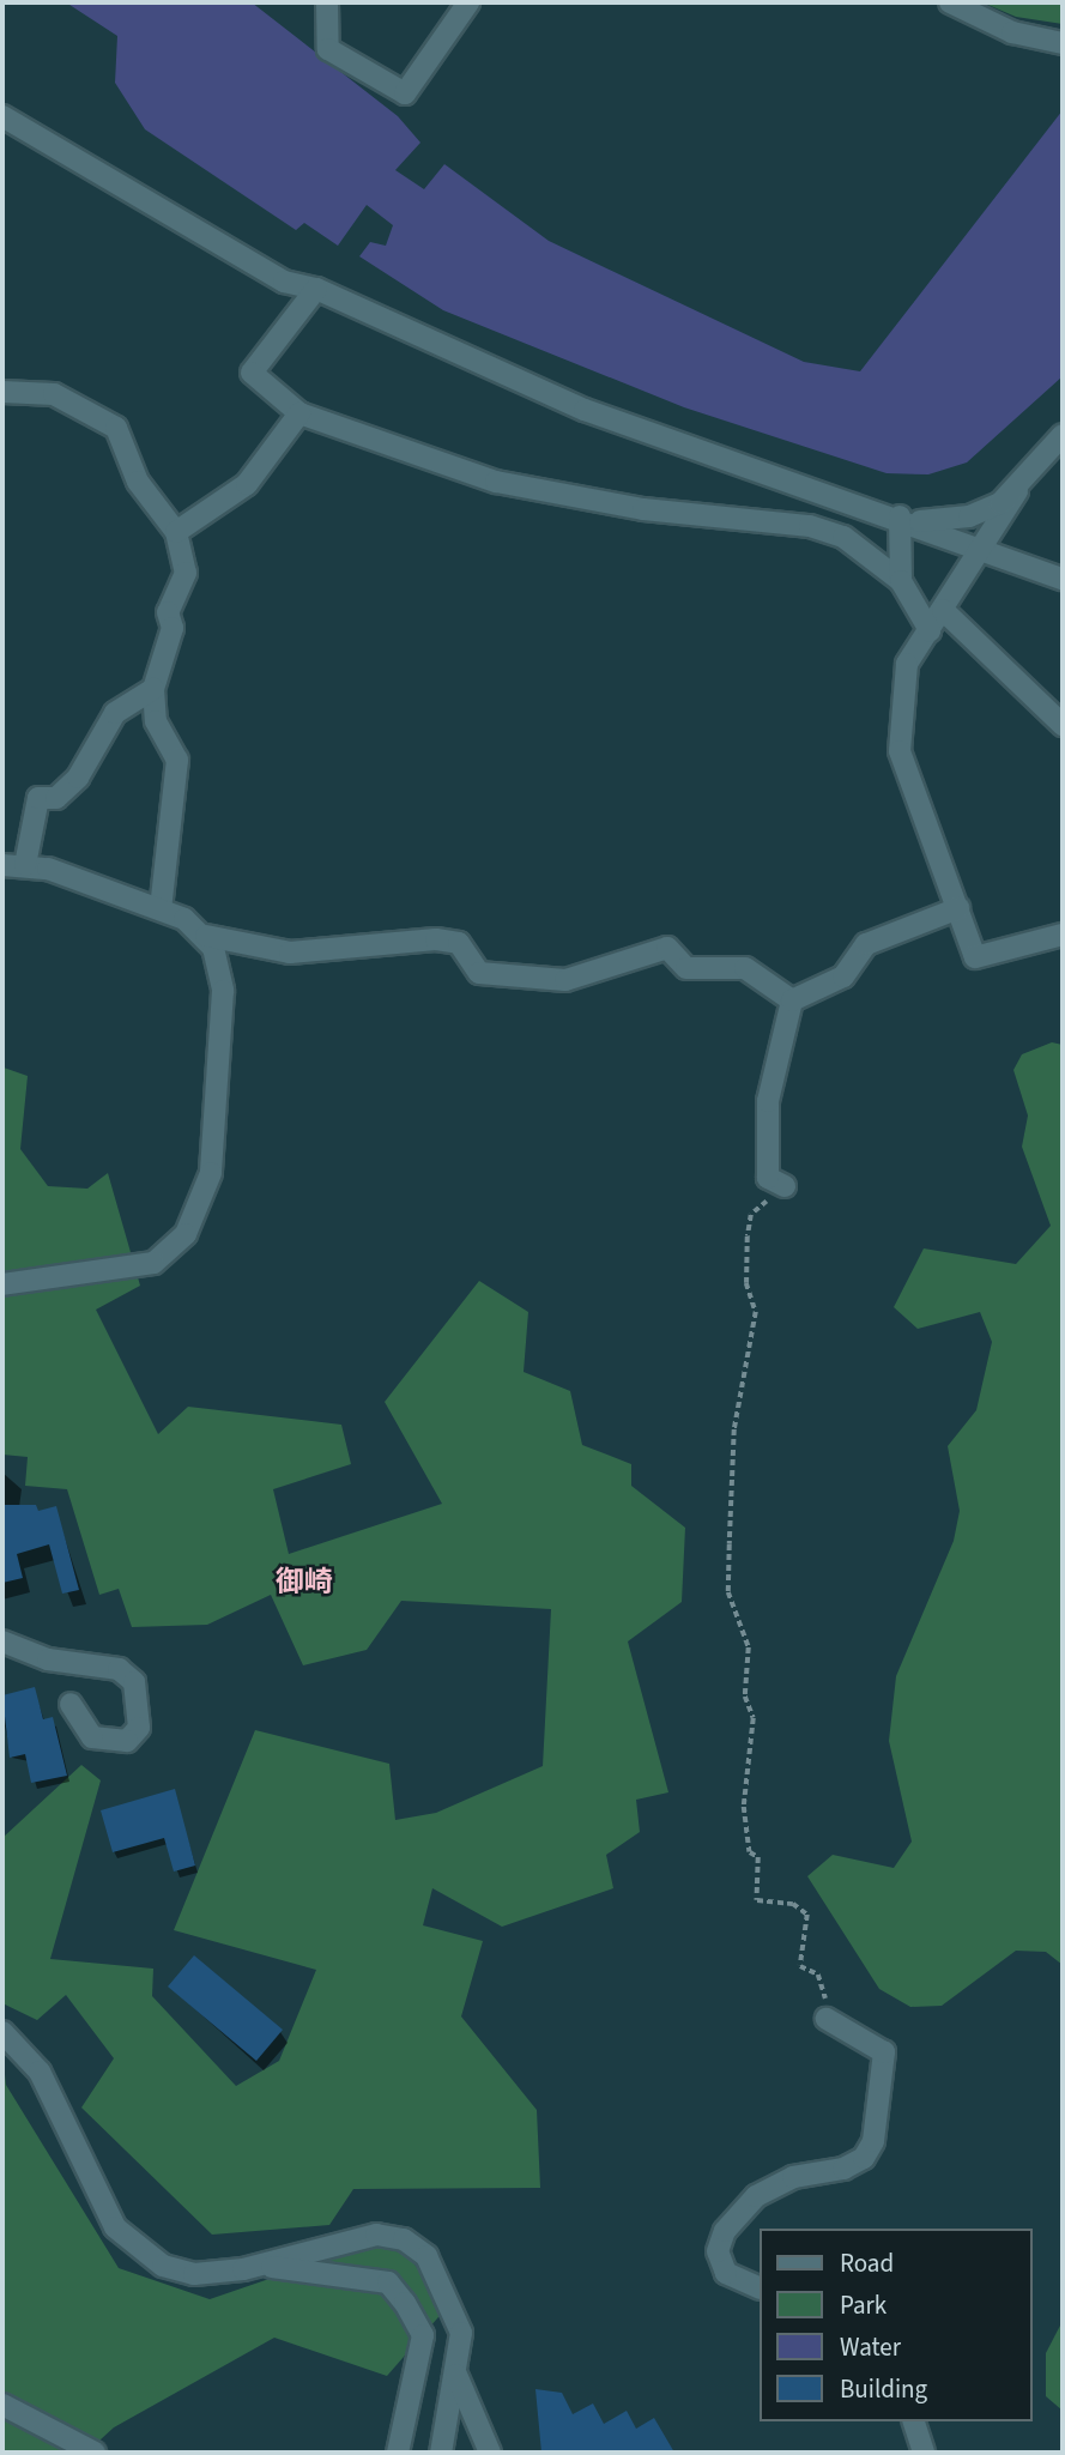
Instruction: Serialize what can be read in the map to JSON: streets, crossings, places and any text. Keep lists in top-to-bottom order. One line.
{"districts":["御崎"],"legend":["Road","Park","Water","Building"]}
